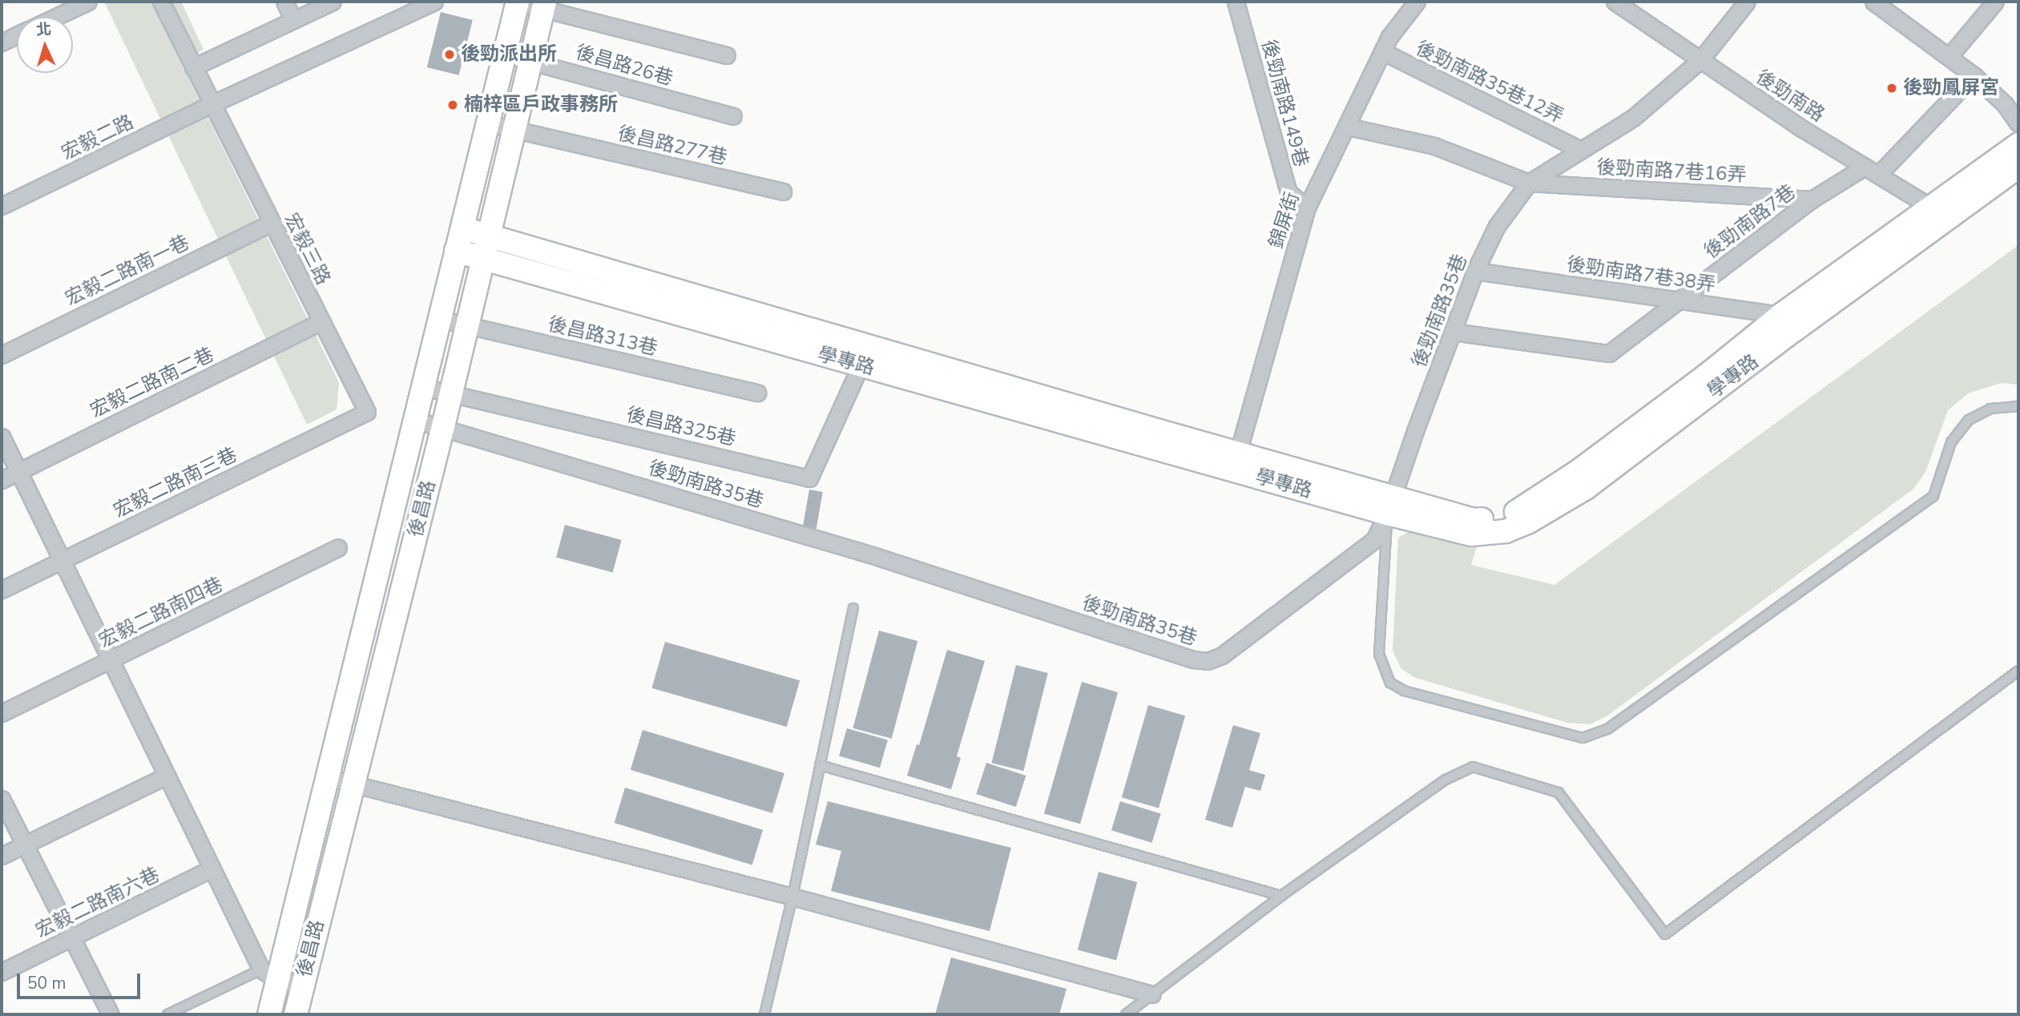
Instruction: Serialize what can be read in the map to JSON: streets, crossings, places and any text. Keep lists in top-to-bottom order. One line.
{"streets":{"street":["後昌路26巷","後勁南路35巷12弄","後勁南路","後勁南路149巷","宏毅二路","後昌路277巷","後勁南路7巷16弄","錦屏街","後勁南路7巷","宏毅三路","宏毅二路南一巷","後勁南路7巷38弄","後勁南路35巷","後昌路313巷","學專路","宏毅二路南二巷","後昌路325巷","宏毅二路南三巷","後昌路","宏毅二路南四巷","宏毅二路南六巷"]},"crossings":[["後昌路26巷","後昌路"],["後勁南路35巷12弄","錦屏街"],["後勁南路35巷12弄","後勁南路35巷"],["後勁南路","後勁南路7巷"],["後勁南路","後勁南路35巷"],["後勁南路","學專路"],["後勁南路149巷","錦屏街"],["宏毅二路","宏毅三路"],["後昌路277巷","後昌路"],["後勁南路7巷16弄","錦屏街"],["後勁南路7巷16弄","後勁南路7巷"],["後勁南路7巷16弄","後勁南路35巷"],["錦屏街","學專路"],["後勁南路7巷","後勁南路7巷38弄"],["後勁南路7巷","後勁南路35巷"],["宏毅三路","宏毅二路南一巷"],["宏毅三路","宏毅二路南二巷"],["宏毅三路","宏毅二路南三巷"],["後勁南路7巷38弄","後勁南路35巷"],["後勁南路7巷38弄","學專路"],["後勁南路35巷","學專路"],["後勁南路35巷","後昌路"],["後昌路313巷","後昌路"],["學專路","後昌路325巷"],["學專路","後昌路"],["後昌路325巷","後昌路"]],"places":["後勁派出所","後勁鳳屏宮","楠梓區戶政事務所"],"scale_bar":"50 m","north":"top"}
